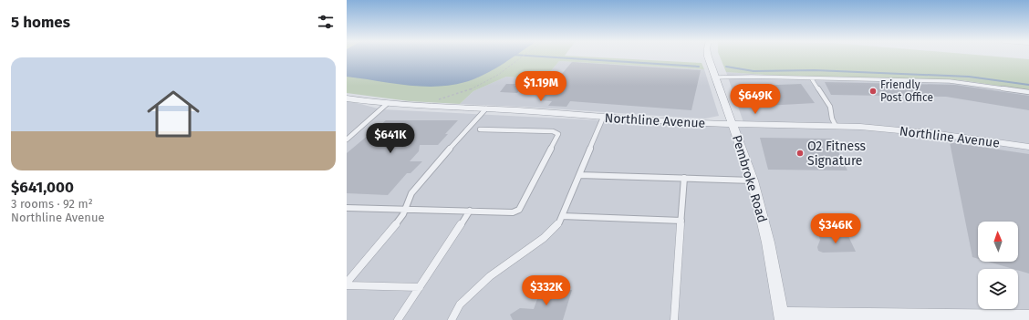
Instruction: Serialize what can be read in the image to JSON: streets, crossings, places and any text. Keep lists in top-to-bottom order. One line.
{"streets":{"street":["Northline Avenue","Pembroke Road"]},"crossings":[["Northline Avenue","Pembroke Road"]],"places":["Friendly Post Office","O2 Fitness Signature"],"north":"top","page":{"heading":"5 homes","list":[{"name":"$641,000","note":"3 rooms · 92 m² · Northline Avenue"}],"price":["$1.19M","$649K","$641K","$346K","$332K"]}}
